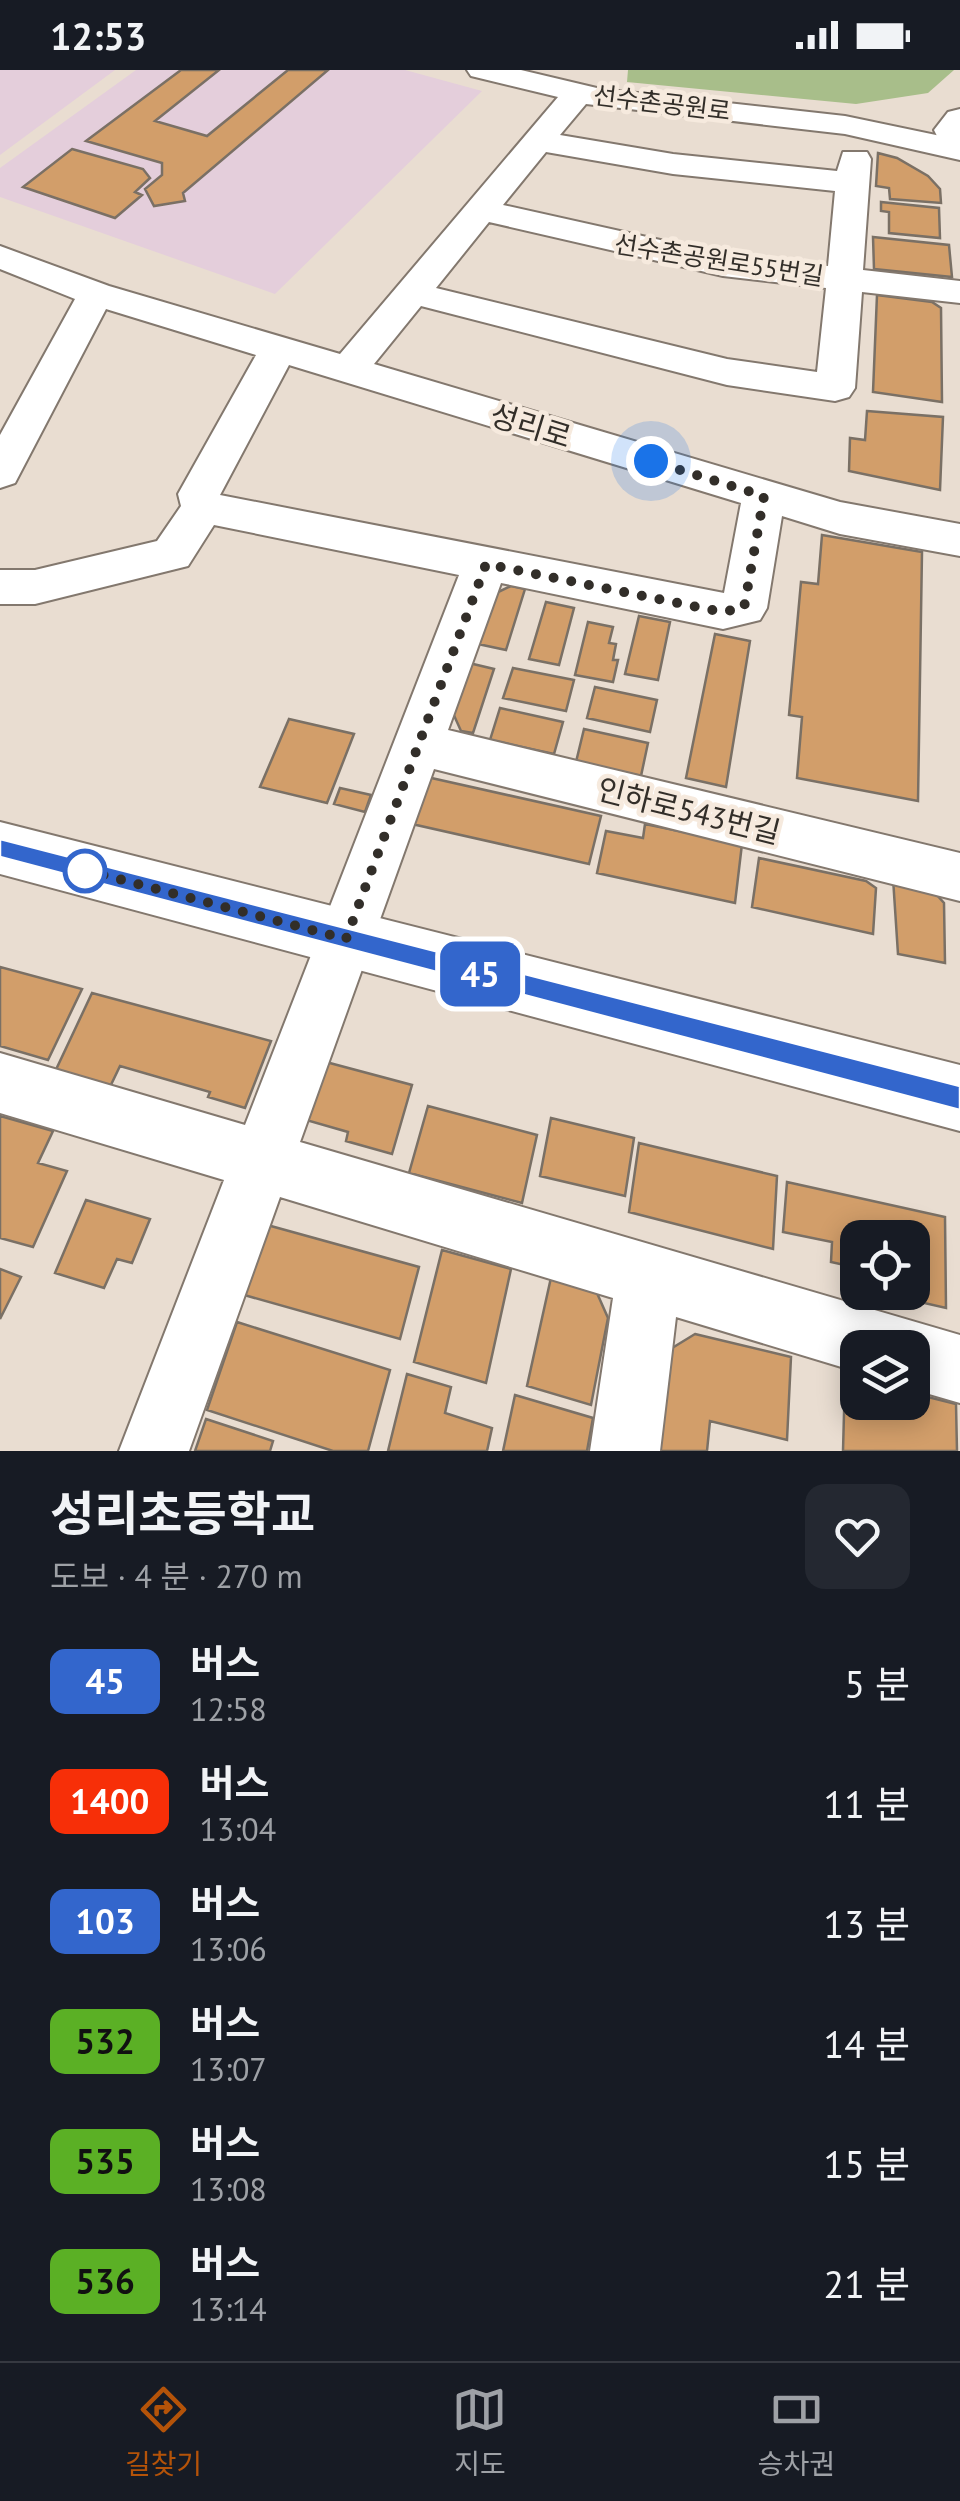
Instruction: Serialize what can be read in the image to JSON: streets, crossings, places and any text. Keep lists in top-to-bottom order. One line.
{"streets":{"street":["선수촌공원로","선수촌공원로55번길","성리로","인하로543번길"]},"lines":["bus line 45"],"page":{"status":"12:53","on_map":"45","heading":["성리초등학교","도보 · 4 분 · 270 m"],"list":[{"mark":"45","name":"버스","note":"12:58","value":"5 분"},{"mark":"1400","name":"버스","note":"13:04","value":"11 분"},{"mark":"103","name":"버스","note":"13:06","value":"13 분"},{"mark":"532","name":"버스","note":"13:07","value":"14 분"},{"mark":"535","name":"버스","note":"13:08","value":"15 분"},{"mark":"536","name":"버스","note":"13:14","value":"21 분"}],"tabs":["길찾기","지도","승차권"]}}
